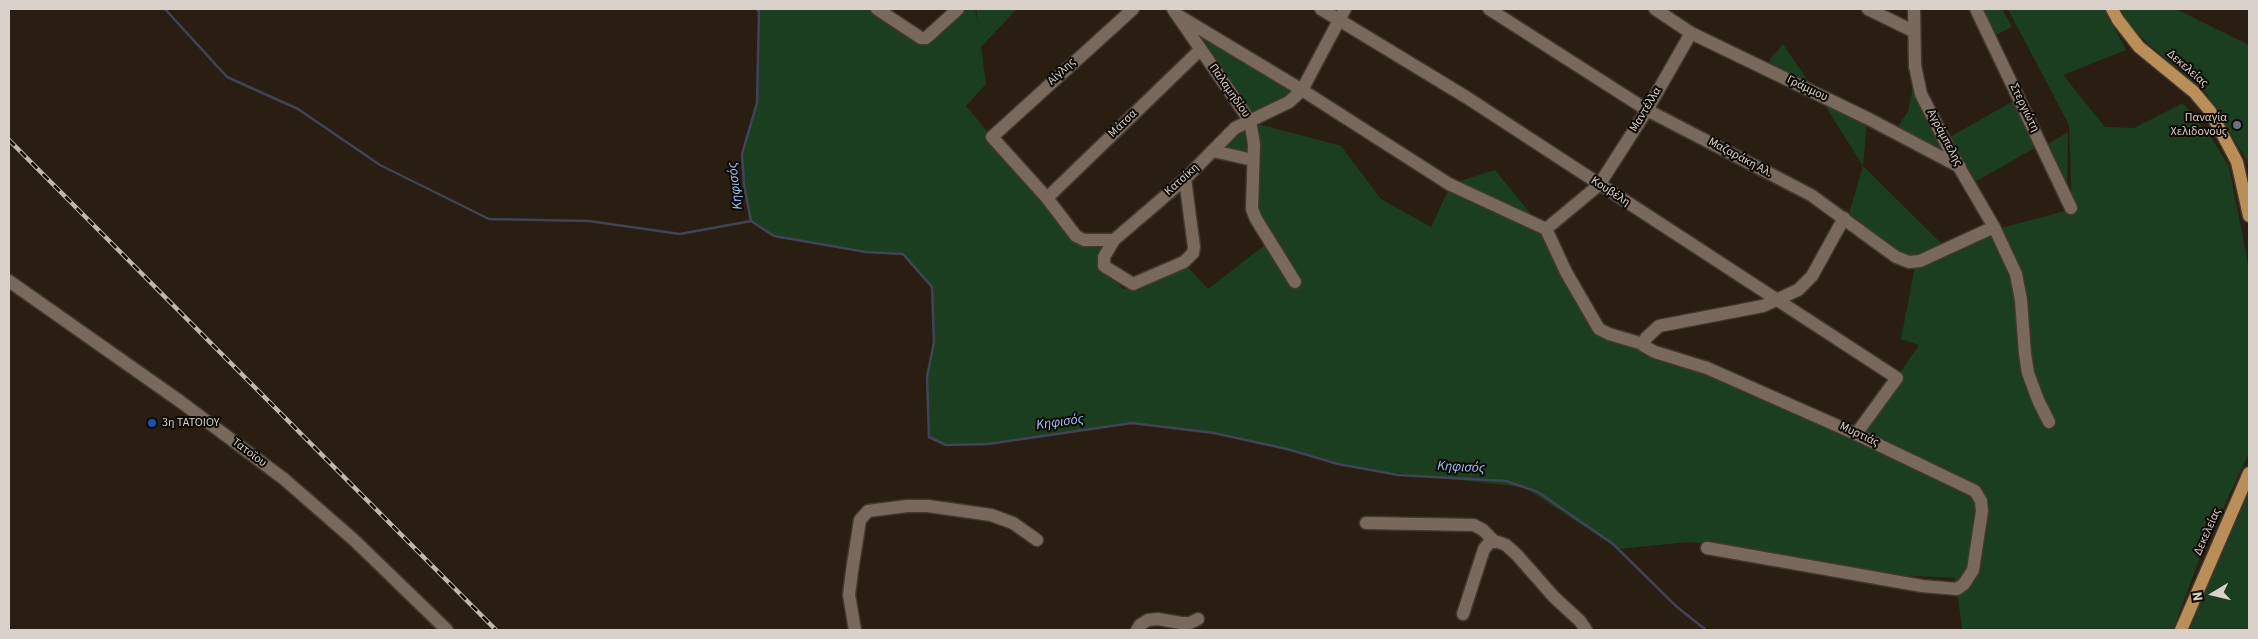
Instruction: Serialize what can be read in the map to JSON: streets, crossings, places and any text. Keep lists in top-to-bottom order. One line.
{"streets":{"main road":["Δεκελείας"],"street":["Αίγλης","Γράμμου","Παλαμηδίου","Στεργιώτη","Μαντέλλα","Μάτσα","Αγράμπελης","Μαζαράκη Αλ.","Κατσίκη","Κουβέλη","Μυρτιάς","Τατοΐου"]},"crossings":[["Αίγλης","Μάτσα"],["Γράμμου","Μαντέλλα"],["Γράμμου","Αγράμπελης"],["Παλαμηδίου","Μάτσα"],["Παλαμηδίου","Κατσίκη"],["Παλαμηδίου","Κουβέλη"],["Μαντέλλα","Μαζαράκη Αλ."],["Μαντέλλα","Κουβέλη"],["Μαντέλλα","Μυρτιάς"],["Αγράμπελης","Μαζαράκη Αλ."],["Κουβέλη","Μυρτιάς"]],"water":["Κηφισός"],"places":["Παναγία Χελιδονούς","3η ΤΑΤΟΙΟΥ"],"north":"left"}
